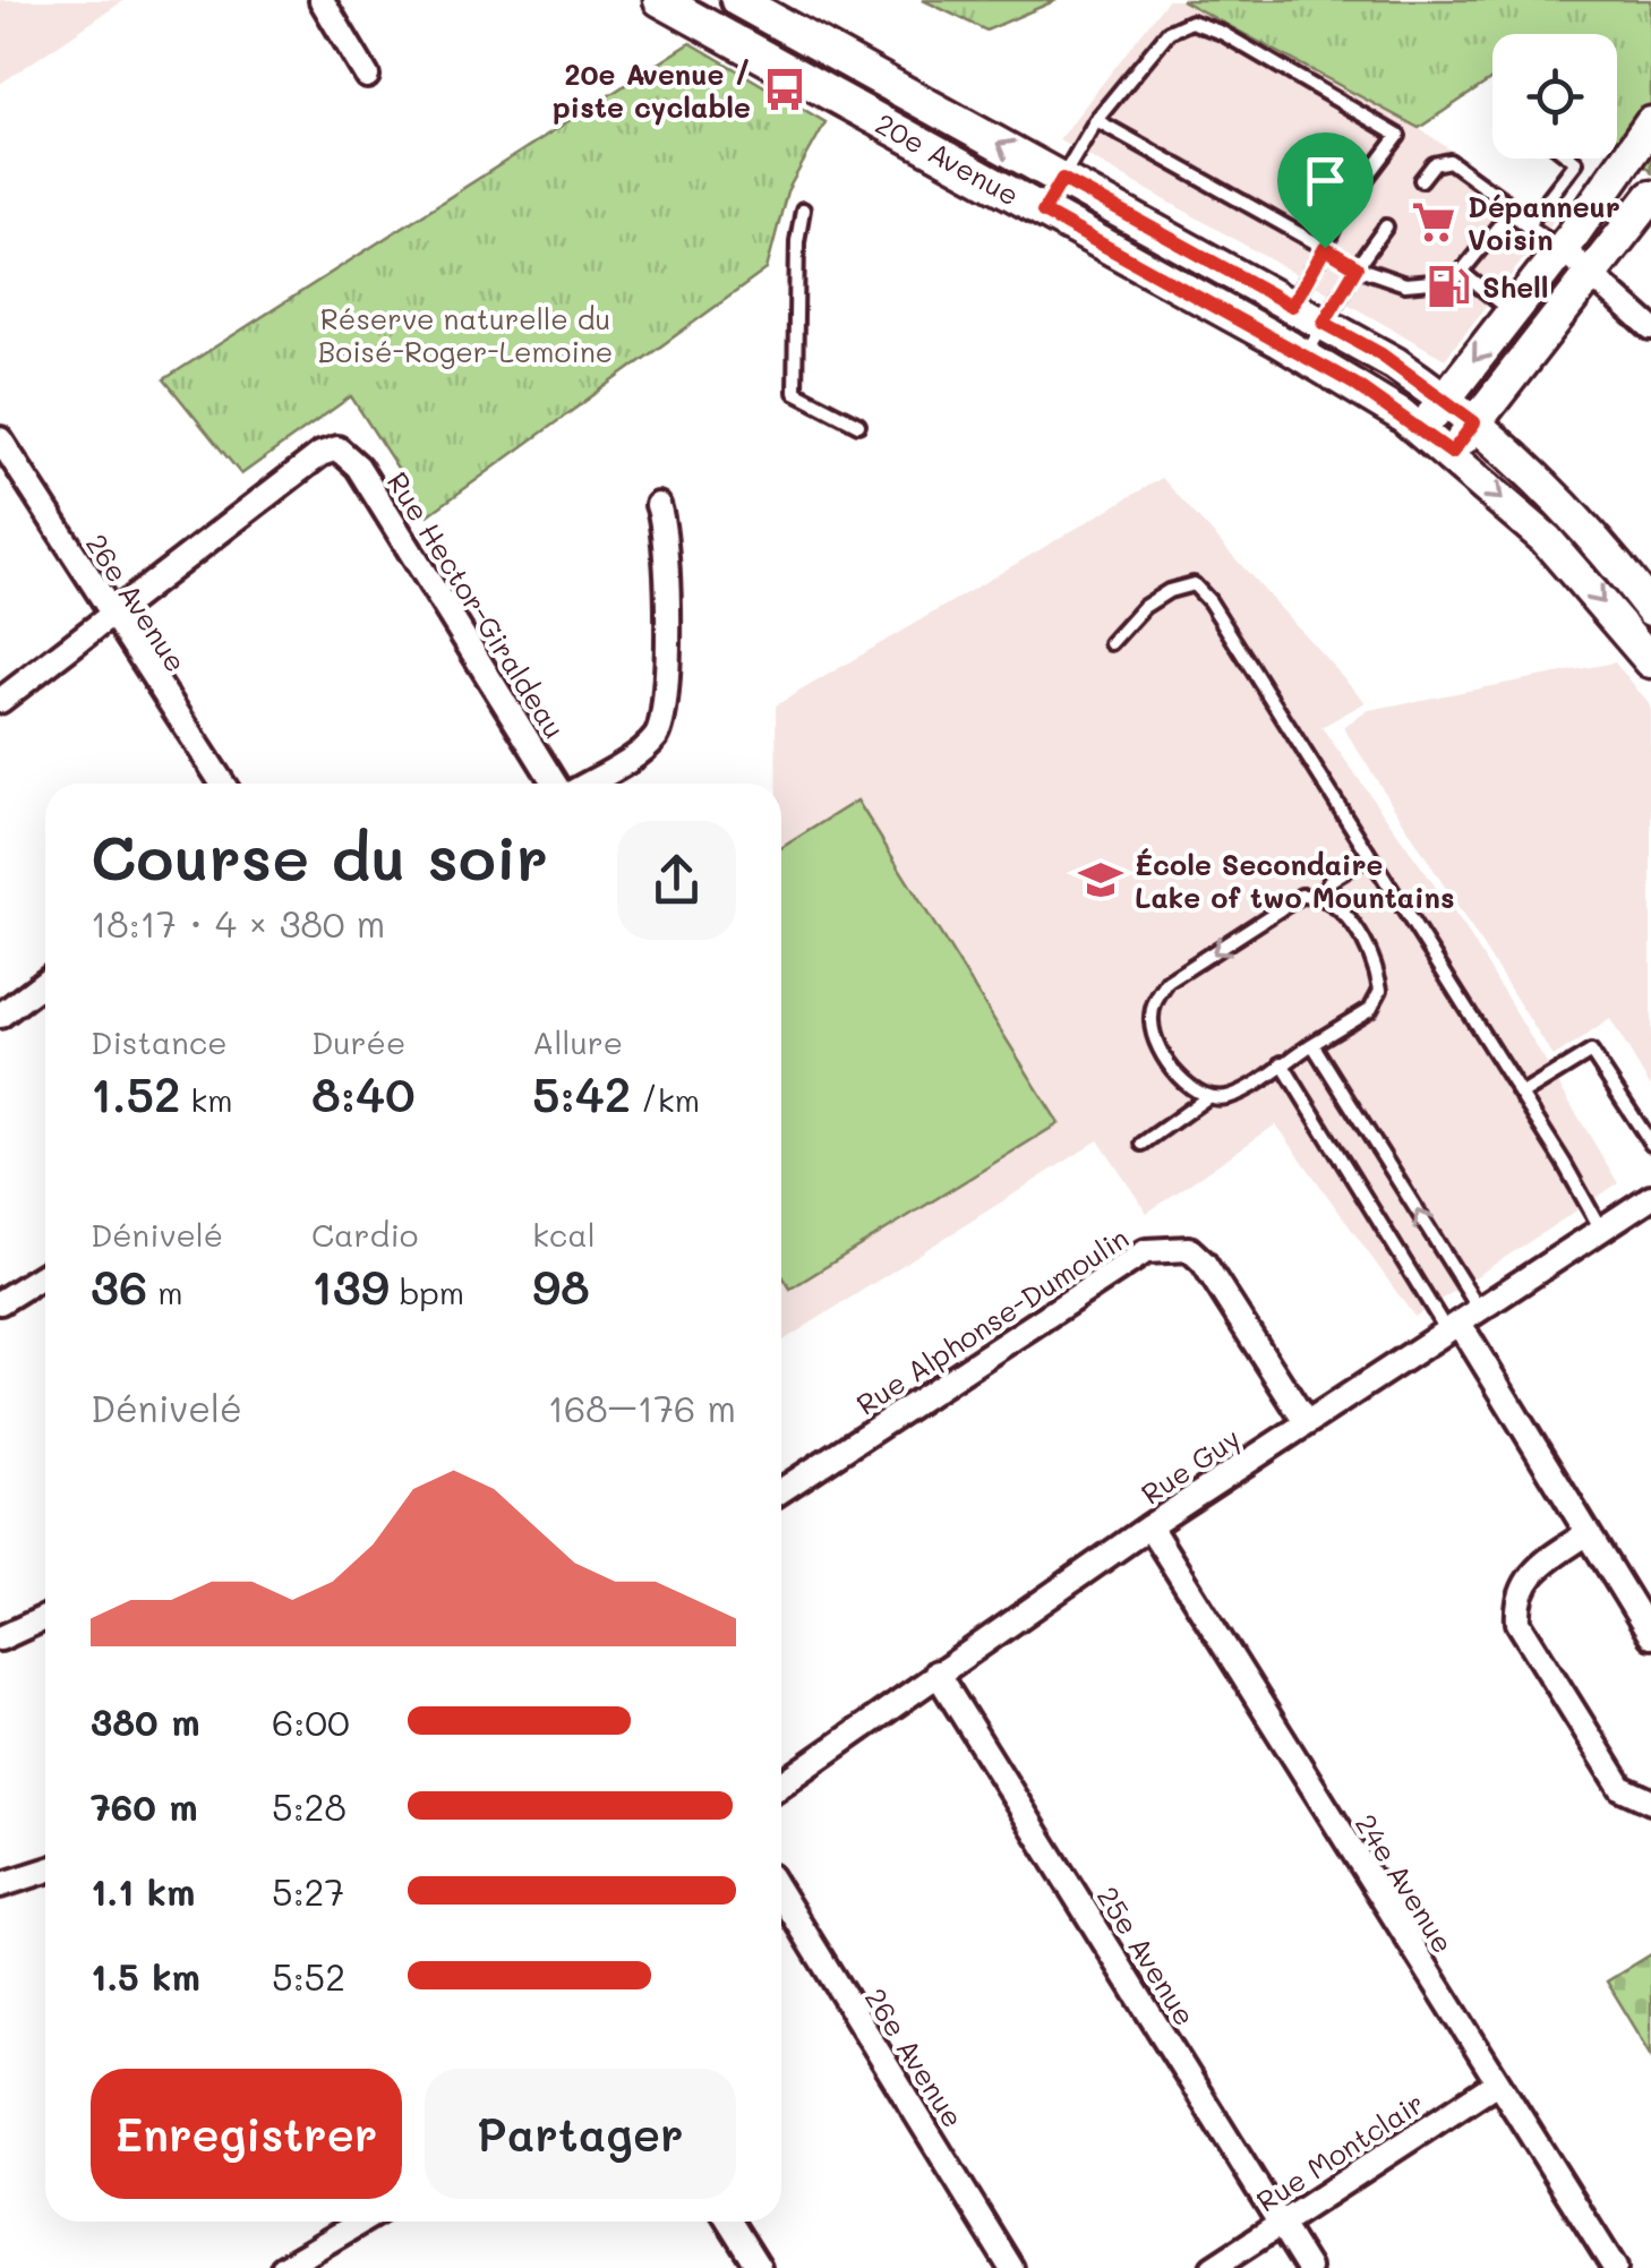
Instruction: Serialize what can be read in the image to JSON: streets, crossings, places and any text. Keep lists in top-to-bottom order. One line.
{"streets":{"street":["20e Avenue","26e Avenue","Rue Hector-Giraldeau","Rue Alphonse-Dumoulin","Rue Guy","24e Avenue","25e Avenue","Rue Montclair"]},"crossings":[["26e Avenue","Rue Hector-Giraldeau"],["Rue Alphonse-Dumoulin","Rue Guy"],["Rue Guy","24e Avenue"],["Rue Guy","25e Avenue"],["24e Avenue","Rue Montclair"],["25e Avenue","Rue Montclair"]],"parks":["Réserve naturelle du Boisé-Roger-Lemoine"],"places":{"bus stop":["20e Avenue / piste cyclable"],"supermarket":["Dépanneur Voisin"],"fuel station":["Shell"],"school or university":["École Secondaire Lake of two Mountains"]},"page":{"heading":["Course du soir","18:17 · 4 × 380 m"],"stats":[["Distance","1.52 km"],["Durée","8:40"],["Allure","5:42 /km"],["Dénivelé","36 m"],["Cardio","139 bpm"],["kcal","98"]],"chart":["Dénivelé","168–176 m"],"list":[{"name":"380 m","note":"6:00"},{"name":"760 m","note":"5:28"},{"name":"1.1 km","note":"5:27"},{"name":"1.5 km","note":"5:52"}],"buttons":["Enregistrer","Partager"]}}
